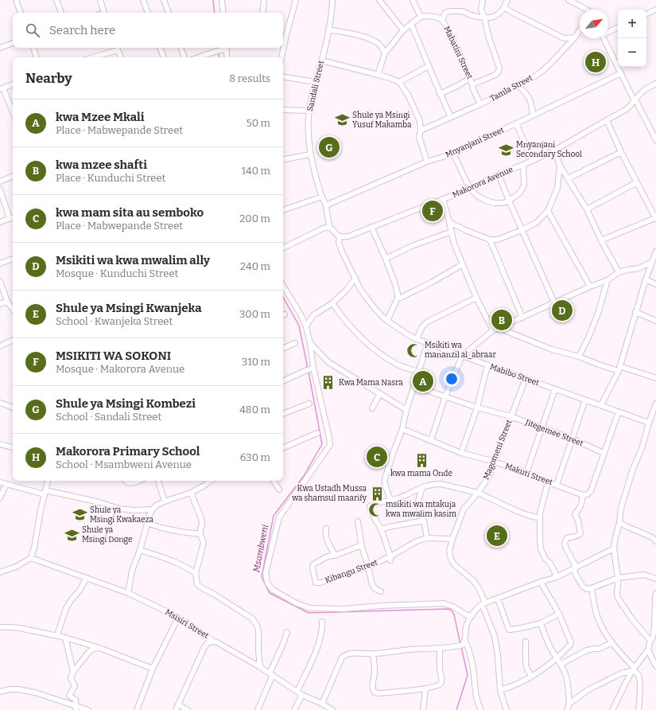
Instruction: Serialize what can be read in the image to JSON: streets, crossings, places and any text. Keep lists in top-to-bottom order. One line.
{"streets":{"street":["Mabatini Street","Sandali Street","Tamla Street","Mnyanjani Street","Makorora Avenue","Mabibo Street","Jitegemee Street","Magomeni Street","Makuti Street","Kibangu Street","Msisiri Street"]},"crossings":[["Mabatini Street","Tamla Street"],["Sandali Street","Mnyanjani Street"],["Makorora Avenue","Mabibo Street"],["Mabibo Street","Magomeni Street"],["Jitegemee Street","Magomeni Street"],["Magomeni Street","Makuti Street"],["Magomeni Street","Kibangu Street"]],"water":["Msambweni"],"places":{"school or university":["Shule ya Msingi Yusuf Makamba","Mnyanjani Secondary School","Shule ya Msingi Kwakaeza","Shule ya Msingi Donge"],"mosque":["Msikiti wa mananzil al_abraar","msikiti wa mtakuja kwa mwalim kasim"],"building":["Kwa Mama Nasra","kwa mama Onde","Kwa Ustadh Mussa wa shamsul maarify"]},"north":"top right","page":{"map_buttons":["+","−"],"search":"Search here","pins":["H","G","F","D","B","A","C","E"],"heading":["Nearby","8 results"],"list":[{"mark":"A","name":"kwa Mzee Mkali","note":"Place · Mabwepande Street","value":"50 m"},{"mark":"B","name":"kwa mzee shafti","note":"Place · Kunduchi Street","value":"140 m"},{"mark":"C","name":"kwa mam sita au semboko","note":"Place · Mabwepande Street","value":"200 m"},{"mark":"D","name":"Msikiti wa kwa mwalim ally","note":"Mosque · Kunduchi Street","value":"240 m"},{"mark":"E","name":"Shule ya Msingi Kwanjeka","note":"School · Kwanjeka Street","value":"300 m"},{"mark":"F","name":"MSIKITI WA SOKONI","note":"Mosque · Makorora Avenue","value":"310 m"},{"mark":"G","name":"Shule ya Msingi Kombezi","note":"School · Sandali Street","value":"480 m"},{"mark":"H","name":"Makorora Primary School","note":"School · Msambweni Avenue","value":"630 m"}]}}
